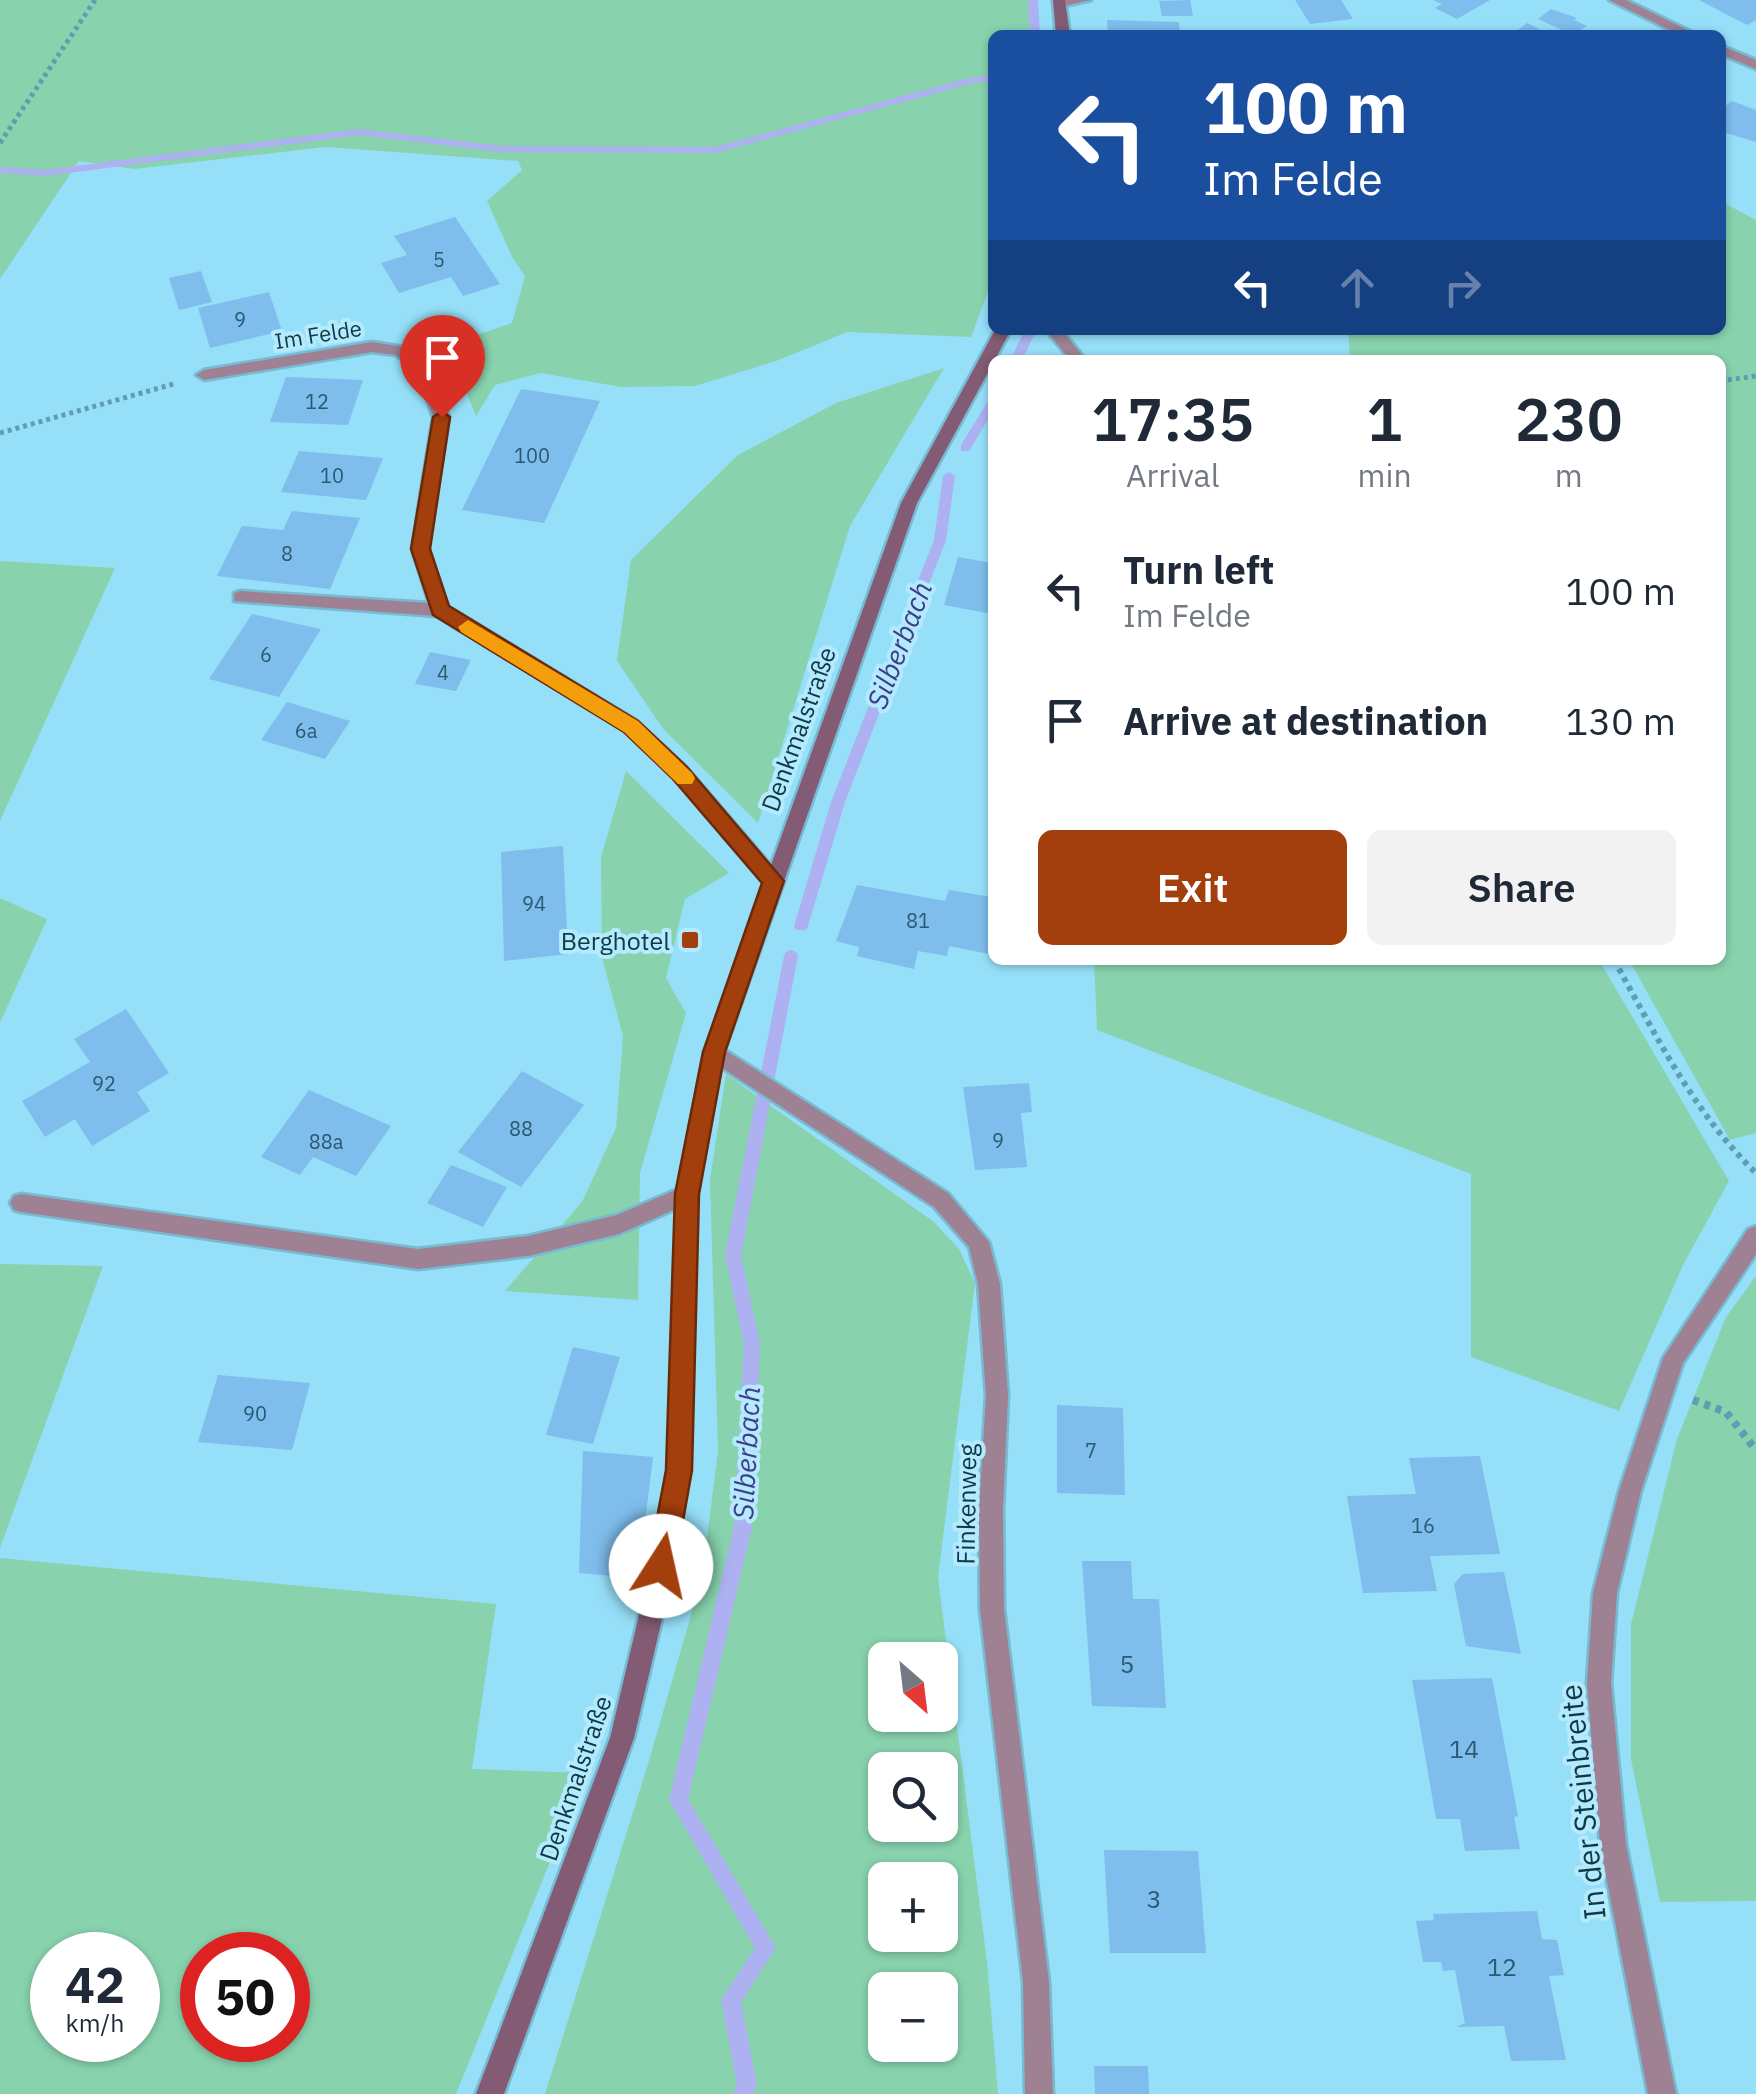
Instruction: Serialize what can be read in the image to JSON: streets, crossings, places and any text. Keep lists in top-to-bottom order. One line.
{"streets":{"main road":["Denkmalstraße"],"street":["Im Felde","Finkenweg","In der Steinbreite"]},"crossings":[["Denkmalstraße","Finkenweg"]],"water":["Silberbach"],"places":{"transit":["Berghotel"]},"house_numbers":["5","9","12","100","10","8","6","4","6a","94","81","92","88","9","88a","90","7","16","5","14","3","12"],"north":"bottom right","page":{"turn":["100 m","Im Felde"],"eta":["17:35","Arrival","1","min","230","m"],"list":[{"name":"Turn left","note":"Im Felde","value":"100 m"},{"name":"Arrive at destination","value":"130 m"}],"buttons":["Exit","Share"],"map_buttons":["+","−"],"speed":"42 km/h","limit":"50"}}
